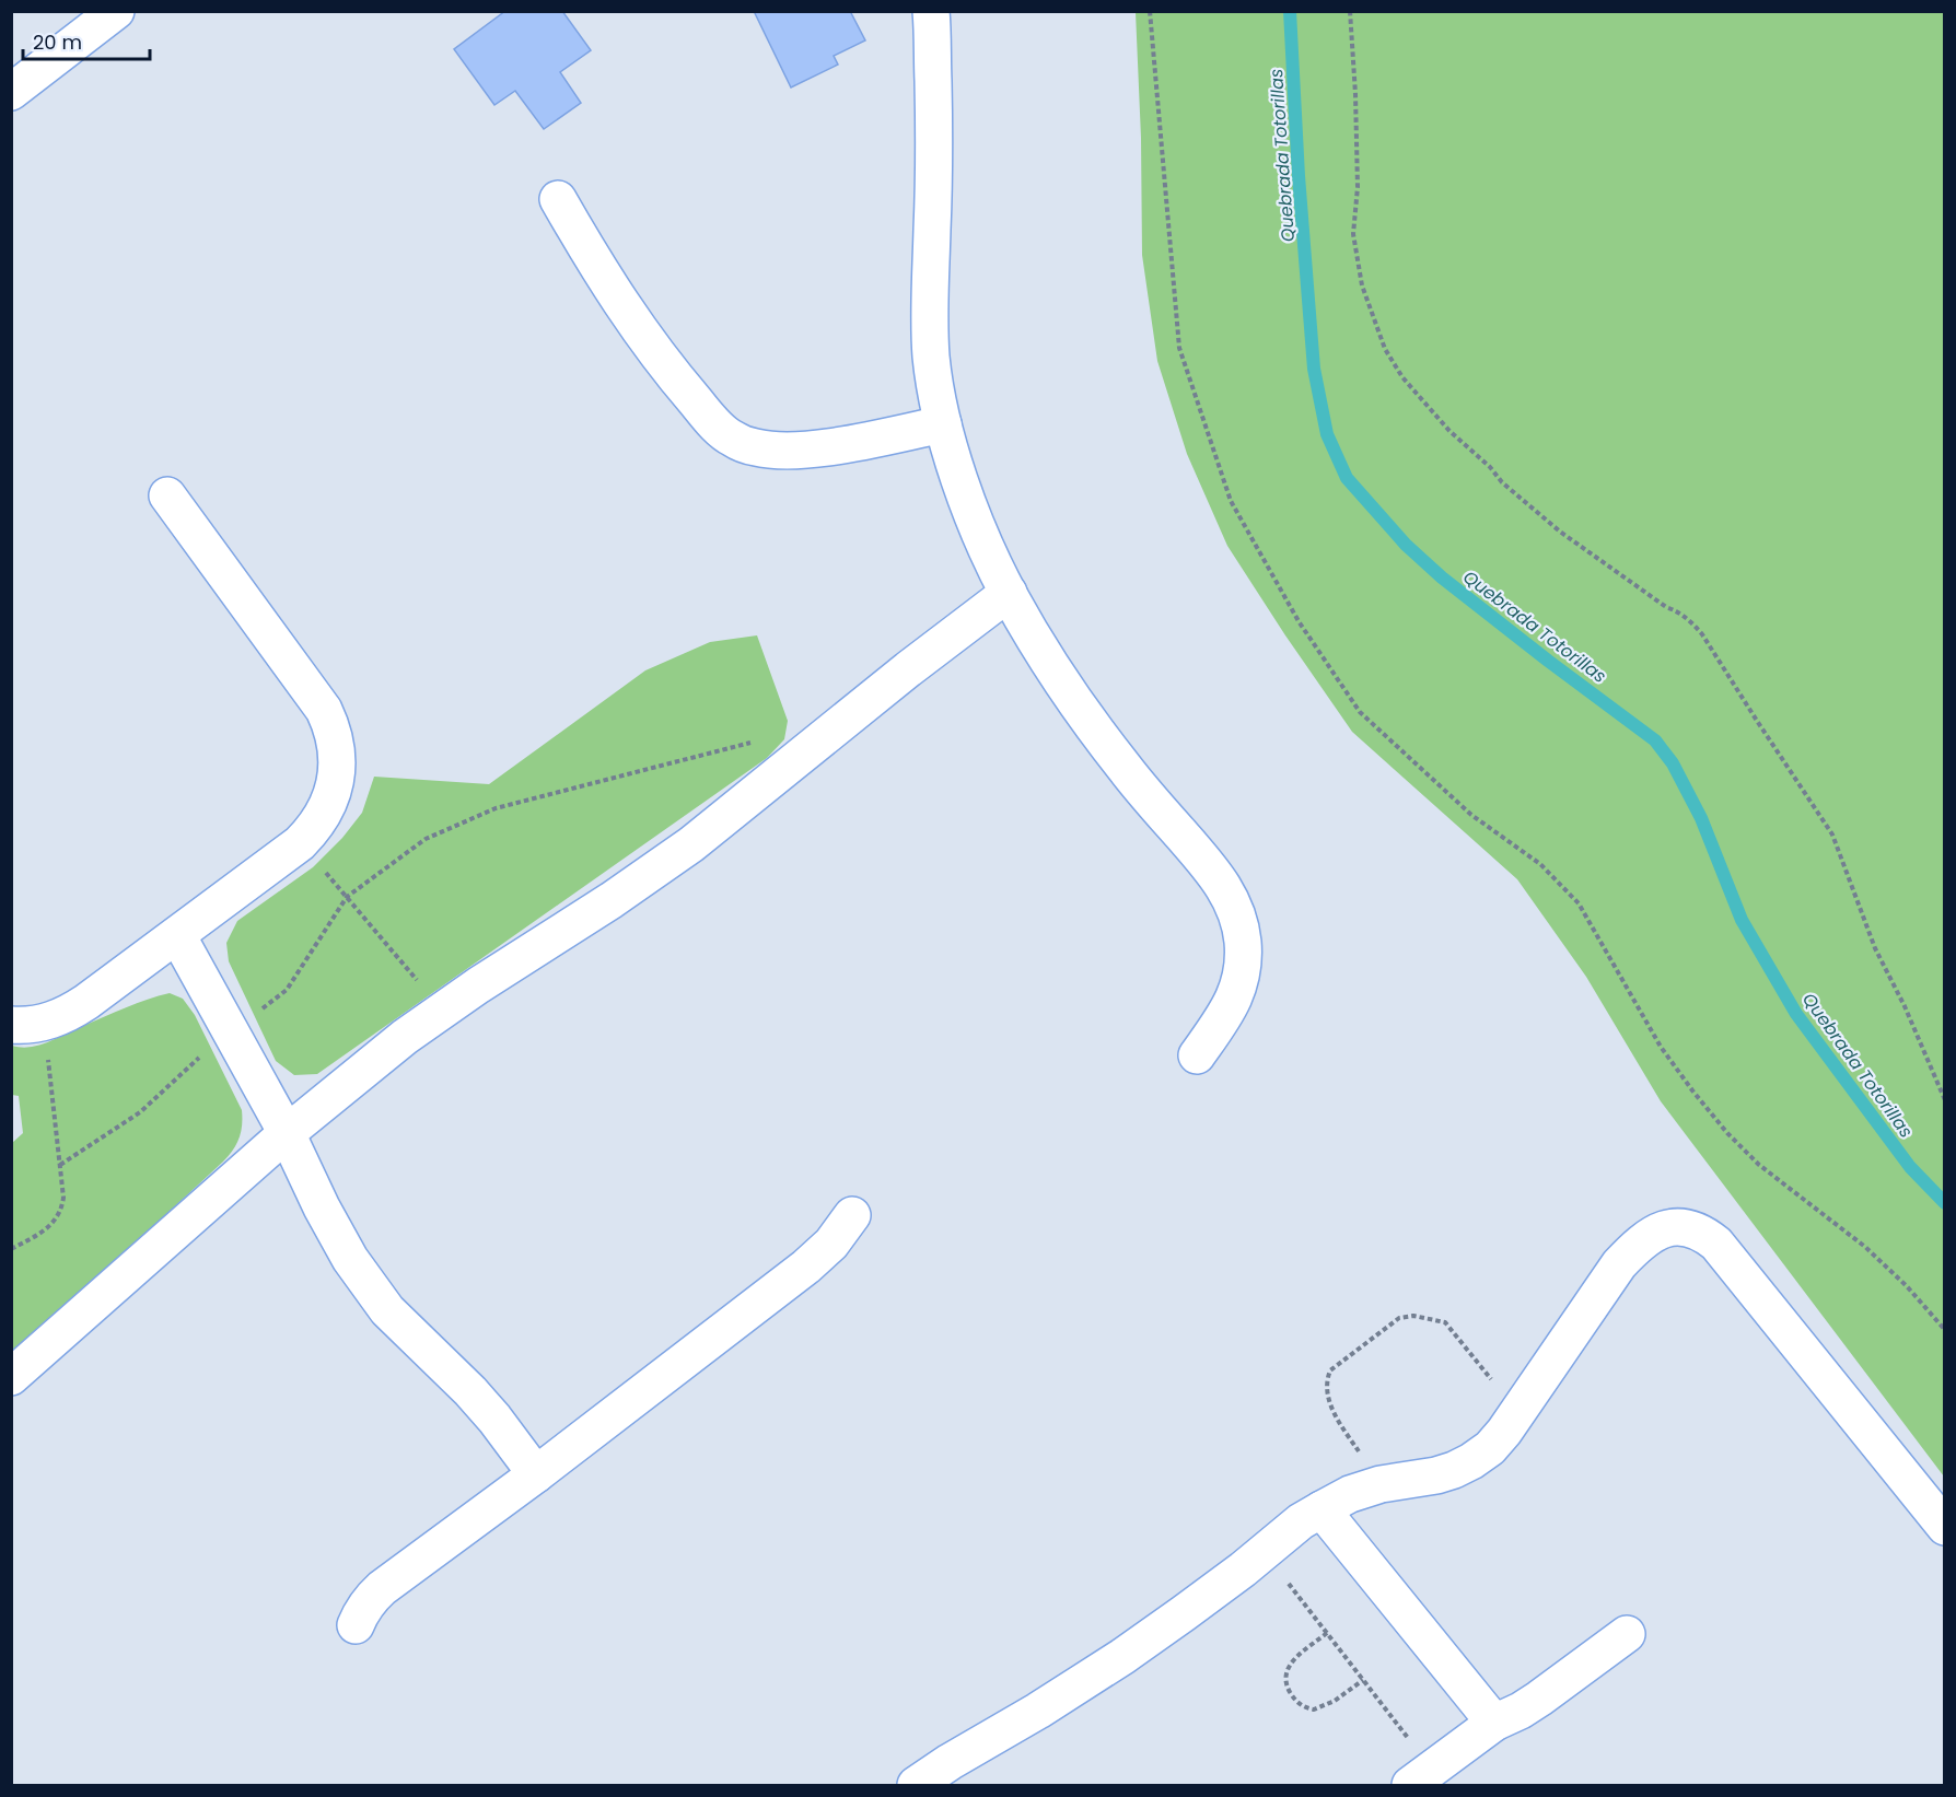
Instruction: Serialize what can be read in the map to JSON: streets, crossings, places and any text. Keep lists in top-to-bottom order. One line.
{"water":["Quebrada Totorillas"],"scale_bar":"20 m"}
